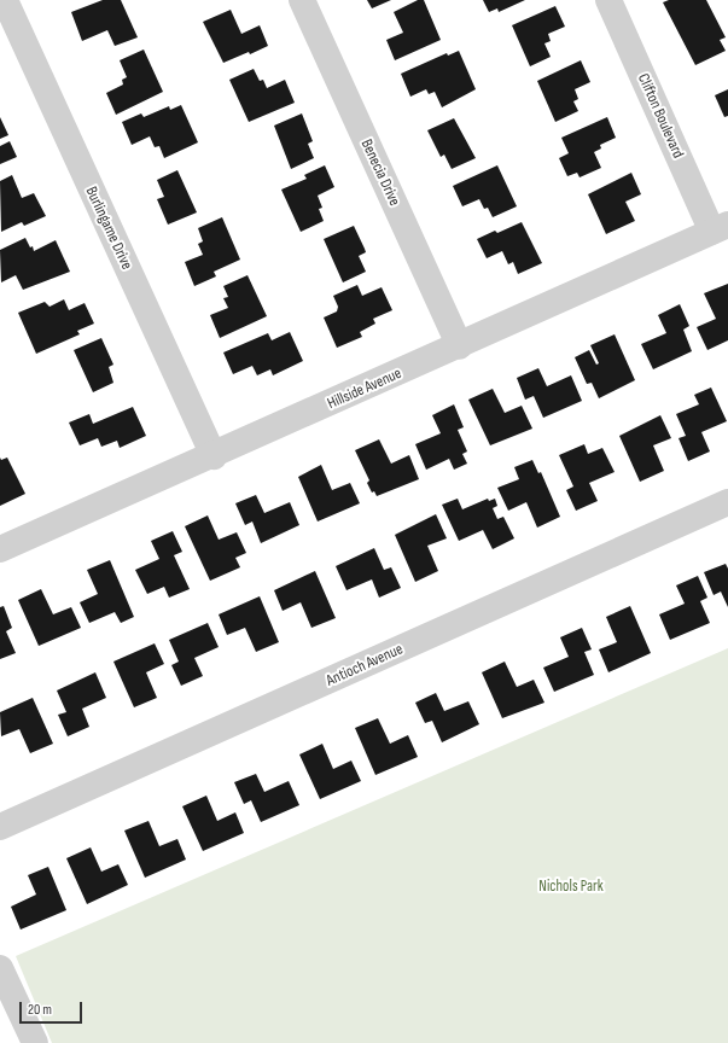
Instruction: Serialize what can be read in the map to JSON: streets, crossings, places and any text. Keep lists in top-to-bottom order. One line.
{"streets":{"street":["Clifton Boulevard","Benecia Drive","Burlingame Drive","Hillside Avenue","Antioch Avenue"]},"crossings":[["Clifton Boulevard","Hillside Avenue"],["Benecia Drive","Hillside Avenue"],["Burlingame Drive","Hillside Avenue"]],"parks":["Nichols Park"],"scale_bar":"20 m"}
